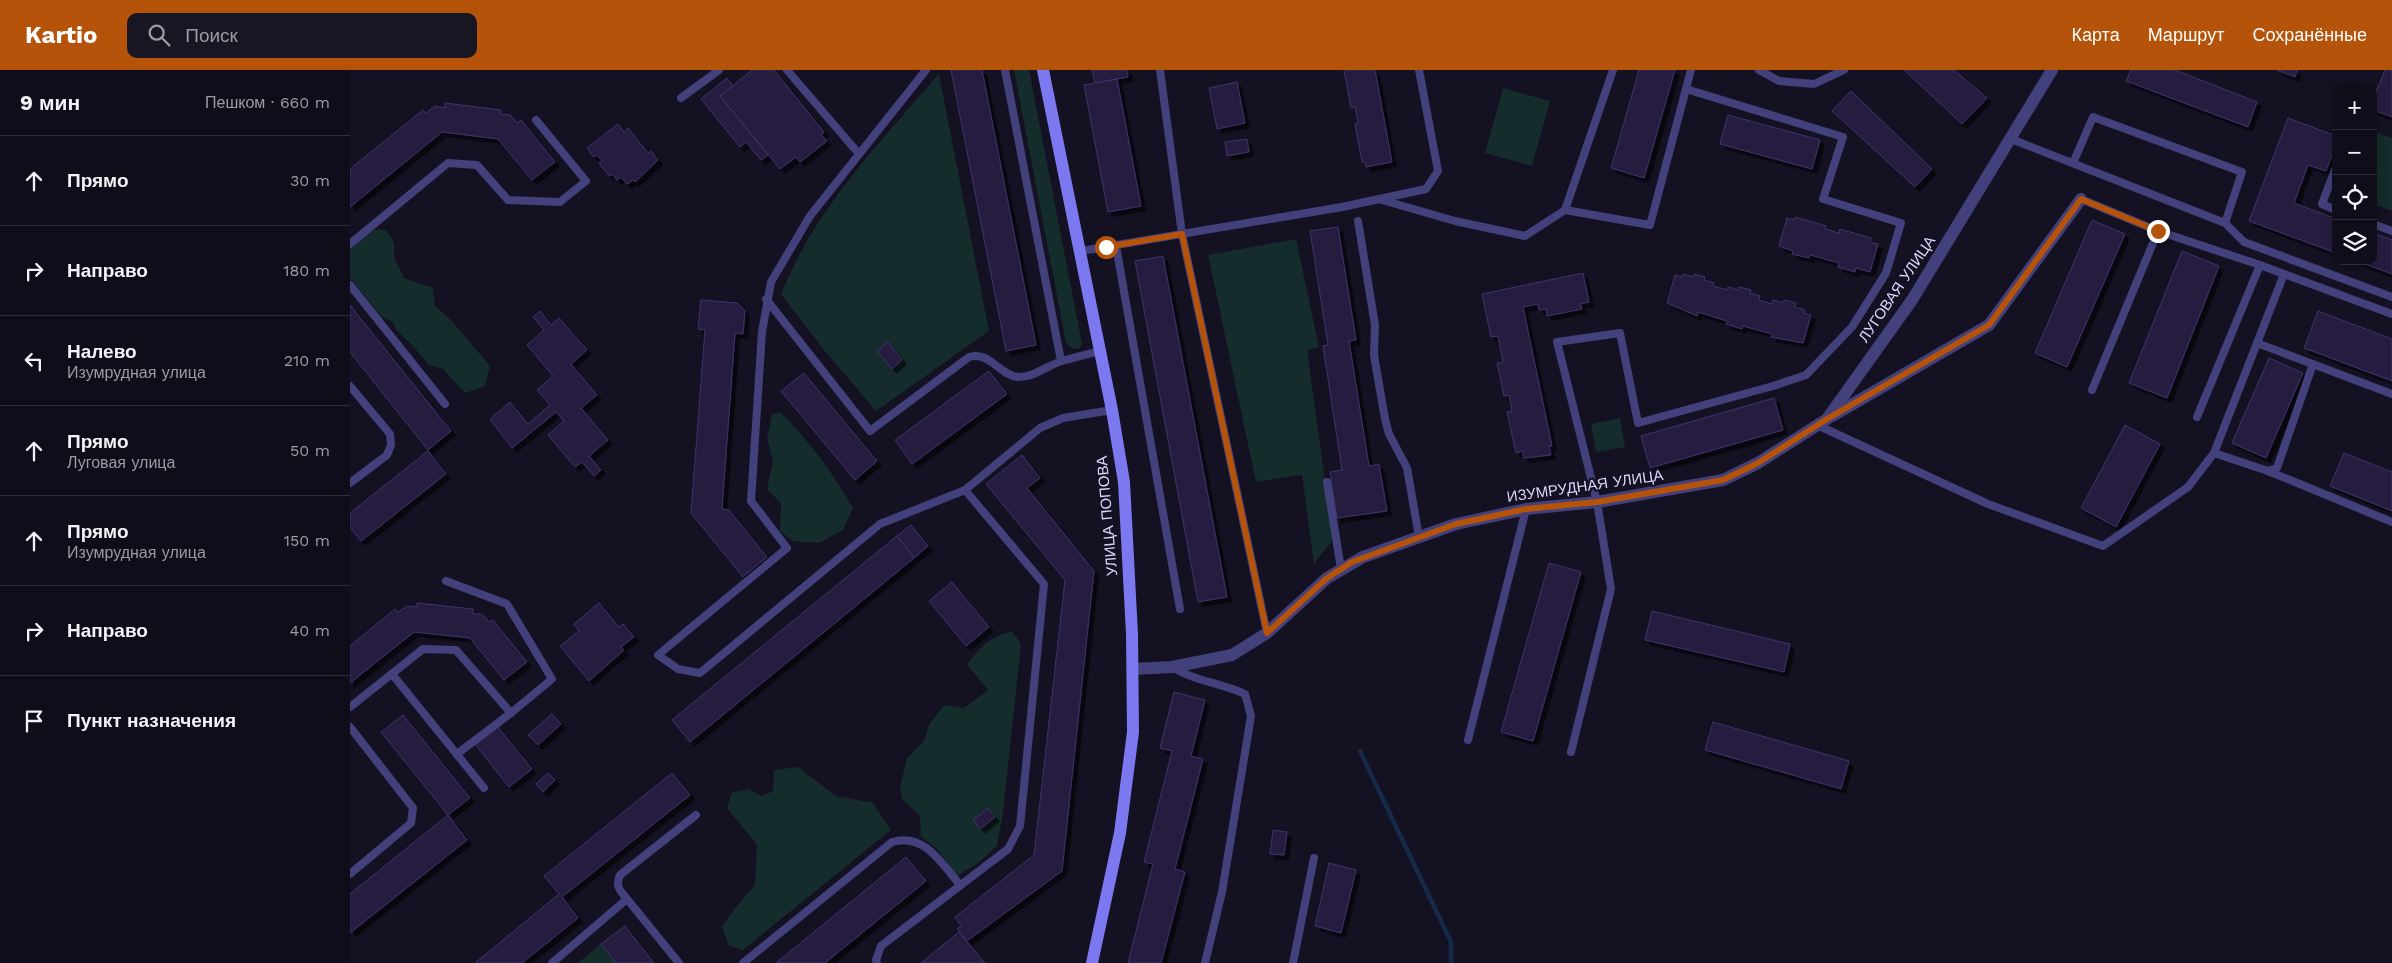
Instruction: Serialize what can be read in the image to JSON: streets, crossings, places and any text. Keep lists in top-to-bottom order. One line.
{"streets":{"street":["ЛУГОВАЯ УЛИЦА","ИЗУМРУДНАЯ УЛИЦА","УЛИЦА ПОПОВА"]},"crossings":[["ЛУГОВАЯ УЛИЦА","ИЗУМРУДНАЯ УЛИЦА"],["ИЗУМРУДНАЯ УЛИЦА","УЛИЦА ПОПОВА"]],"page":{"header":"Kartio","search":"Поиск","nav":["Карта","Маршрут","Сохранённые"],"heading":["9 мин","Пешком · 660 m"],"map_buttons":["+","−"],"list":[["Прямо","30 m"],["Направо","180 m"],["Налево","Изумрудная улица","210 m"],["Прямо","Луговая улица","50 m"],["Прямо","Изумрудная улица","150 m"],["Направо","40 m"],"Пункт назначения"]}}
